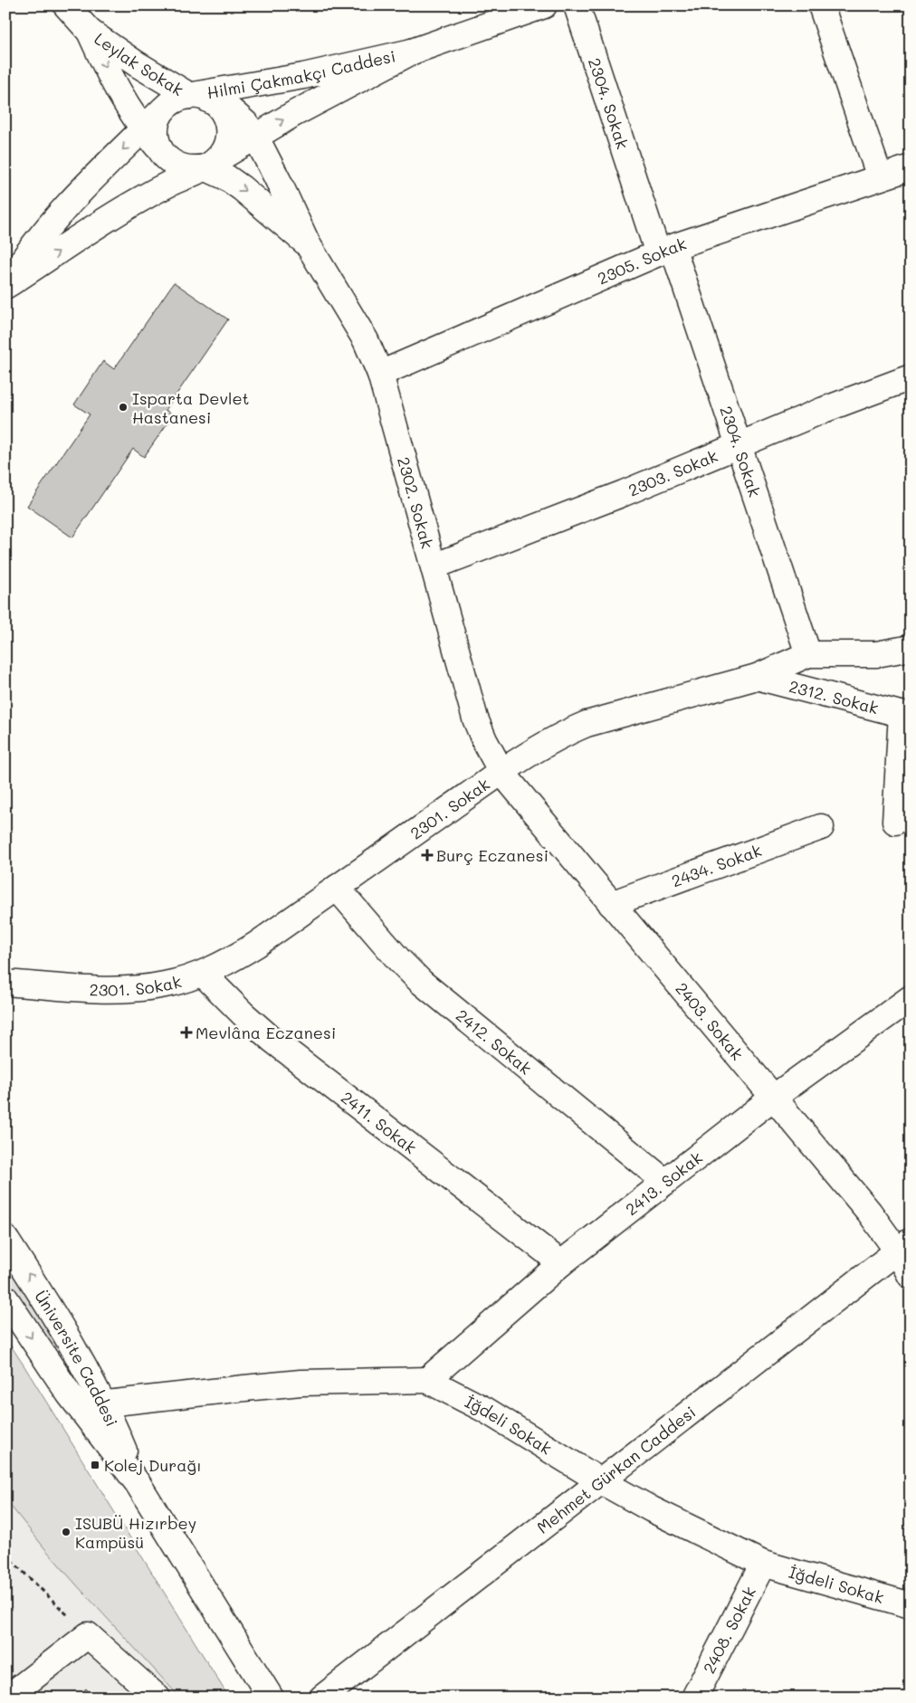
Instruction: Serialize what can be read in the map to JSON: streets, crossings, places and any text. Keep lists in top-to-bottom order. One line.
{"streets":{"street":["Leylak Sokak","Hilmi Çakmakçı Caddesi","2304. Sokak","2305. Sokak","2303. Sokak","2302. Sokak","2312. Sokak","2301. Sokak","2434. Sokak","2403. Sokak","2412. Sokak","2411. Sokak","2413. Sokak","Üniversite Caddesi","İğdeli Sokak","Mehmet Gürkan Caddesi","2408. Sokak"]},"crossings":[["Leylak Sokak","Hilmi Çakmakçı Caddesi"],["Leylak Sokak","2302. Sokak"],["Hilmi Çakmakçı Caddesi","2302. Sokak"],["2304. Sokak","2305. Sokak"],["2304. Sokak","2303. Sokak"],["2304. Sokak","2301. Sokak"],["2305. Sokak","2302. Sokak"],["2303. Sokak","2302. Sokak"],["2302. Sokak","2301. Sokak"],["2302. Sokak","2403. Sokak"],["2312. Sokak","2301. Sokak"],["2301. Sokak","2403. Sokak"],["2301. Sokak","2412. Sokak"],["2301. Sokak","2411. Sokak"],["2434. Sokak","2403. Sokak"],["2403. Sokak","2413. Sokak"],["2403. Sokak","Mehmet Gürkan Caddesi"],["2412. Sokak","2413. Sokak"],["2411. Sokak","2413. Sokak"],["2413. Sokak","İğdeli Sokak"],["Üniversite Caddesi","İğdeli Sokak"],["İğdeli Sokak","Mehmet Gürkan Caddesi"],["İğdeli Sokak","2408. Sokak"]],"one_way":["Leylak Sokak"],"places":{"other":["Isparta Devlet Hastanesi","ISUBÜ Hızırbey Kampüsü"],"health":["Burç Eczanesi","Mevlâna Eczanesi"],"transit":["Kolej Durağı"]}}
